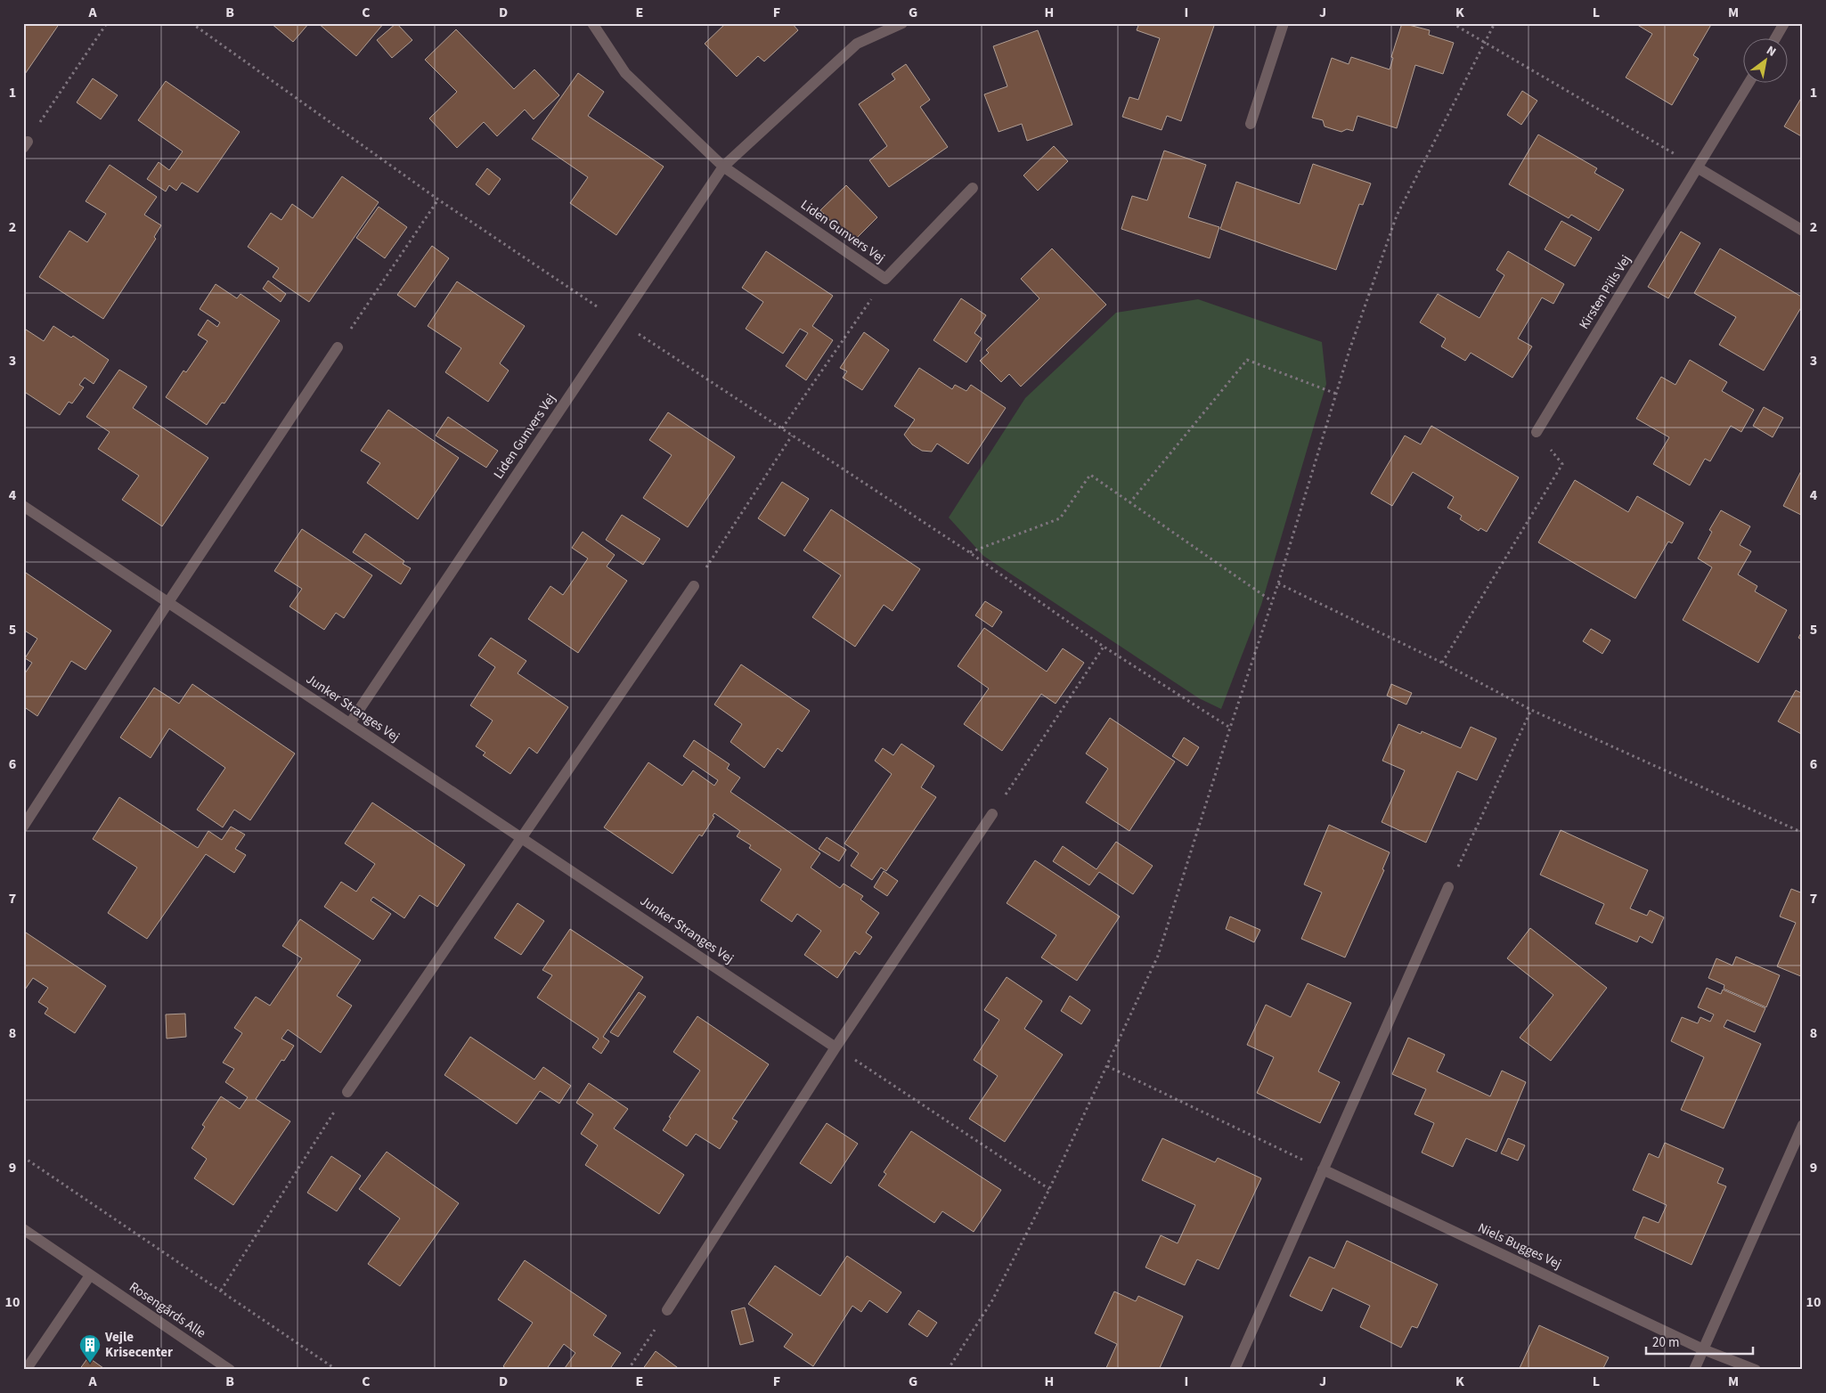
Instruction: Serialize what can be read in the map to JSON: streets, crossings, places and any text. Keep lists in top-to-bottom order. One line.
{"streets":{"street":["Liden Gunvers Vej","Kirsten Piils Vej","Junker Stranges Vej","Niels Bugges Vej","Rosengårds Alle"]},"crossings":[["Liden Gunvers Vej","Junker Stranges Vej"]],"places":{"building":["Vejle Krisecenter"]},"scale_bar":"20 m","north":"top right","grid":{"columns":["A","B","C","D","E","F","G","H","I","J","K","L","M"],"rows":["1","2","3","4","5","6","7","8","9","10"]}}
